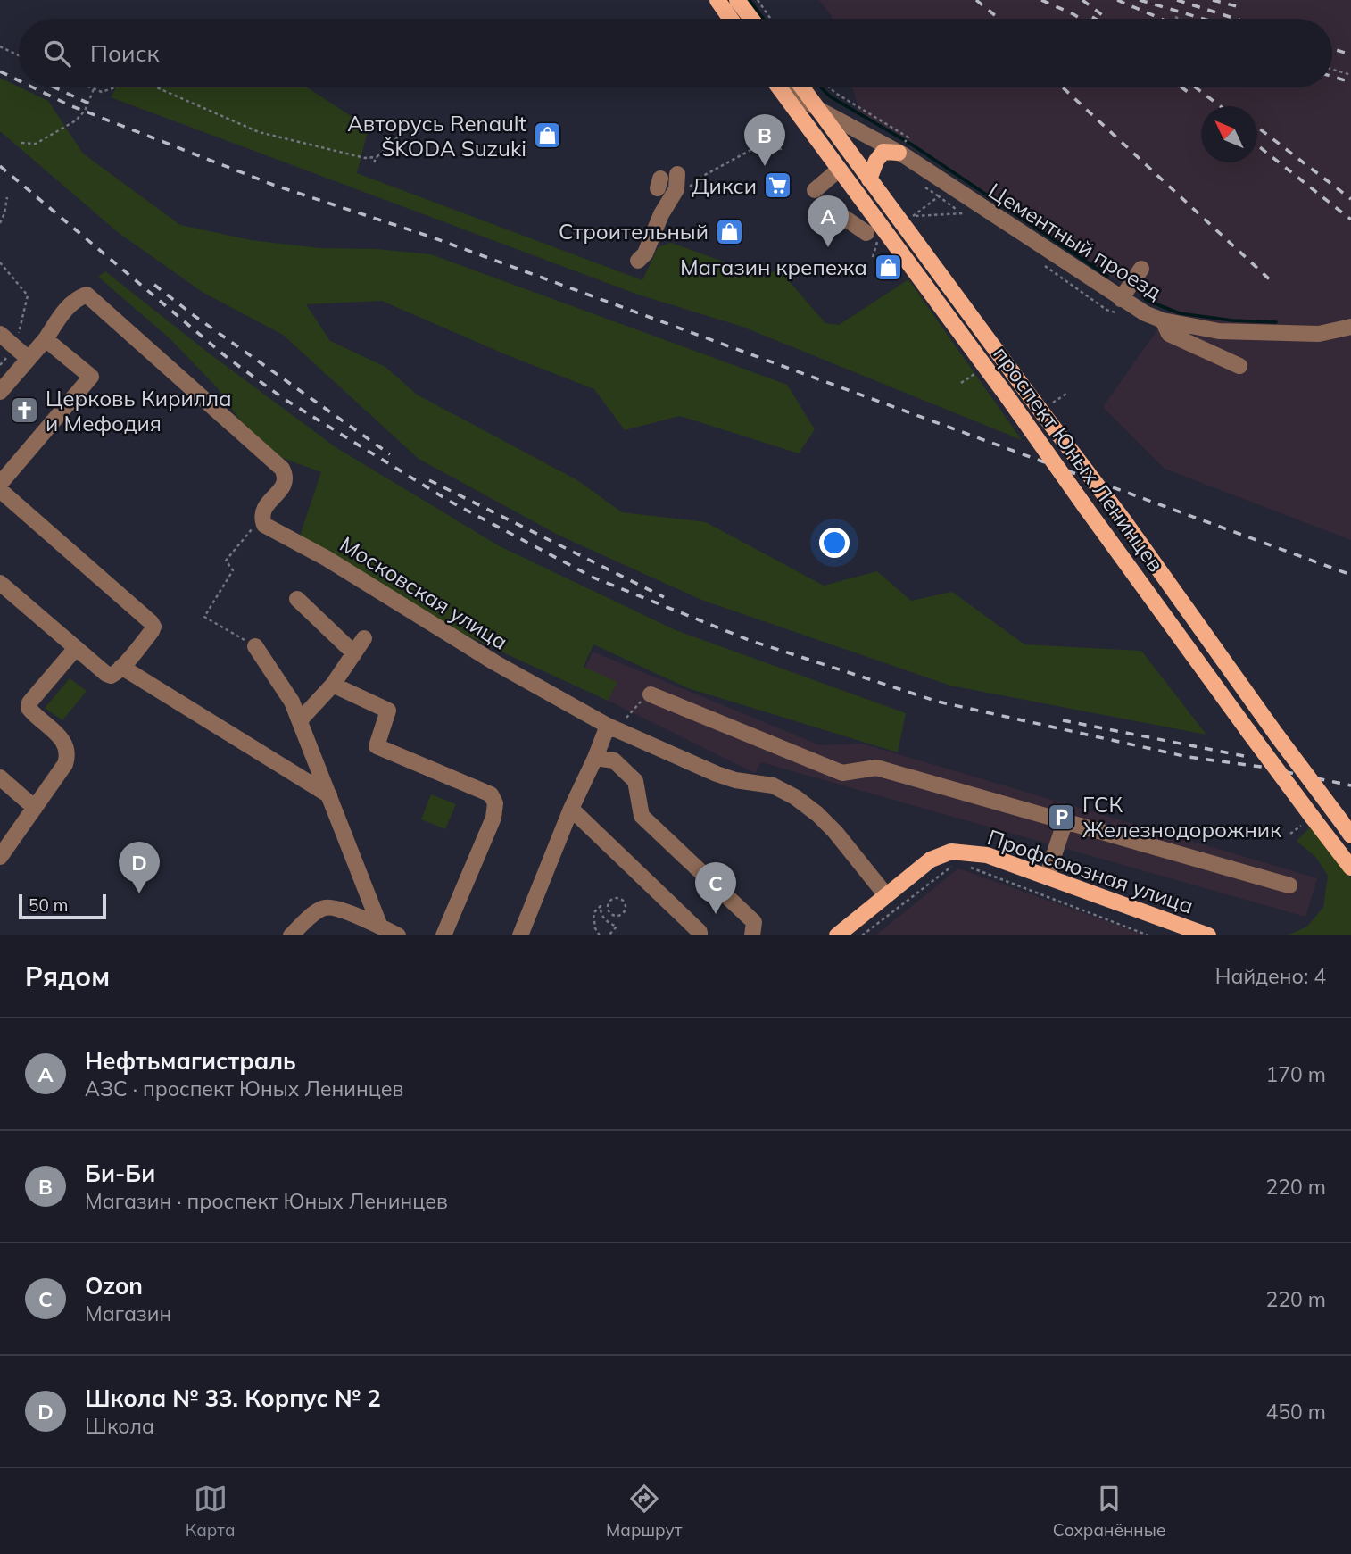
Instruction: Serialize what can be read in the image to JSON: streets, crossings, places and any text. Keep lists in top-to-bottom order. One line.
{"streets":{"main road":["проспект Юных Ленинцев","Профсоюзная улица"],"street":["Цементный проезд","Московская улица"]},"crossings":[["Цементный проезд","проспект Юных Ленинцев"],["Московская улица","Профсоюзная улица"]],"places":{"shop":["Авторусь Renault ŠKODA Suzuki","Строительный","Магазин крепежа"],"supermarket":["Дикси"],"church":["Церковь Кирилла и Мефодия"],"parking":["ГСК Железнодорожник"]},"scale_bar":"50 m","north":"top left","page":{"search":"Поиск","pins":["B","A","D","C"],"scale":"50 m","heading":["Рядом","Найдено: 4"],"list":[{"mark":"A","name":"Нефтьмагистраль","note":"АЗС · проспект Юных Ленинцев","value":"170 m"},{"mark":"B","name":"Би-Би","note":"Магазин · проспект Юных Ленинцев","value":"220 m"},{"mark":"C","name":"Ozon","note":"Магазин","value":"220 m"},{"mark":"D","name":"Школа № 33. Корпус № 2","note":"Школа","value":"450 m"}],"nav":["Карта","Маршрут","Сохранённые"]}}
